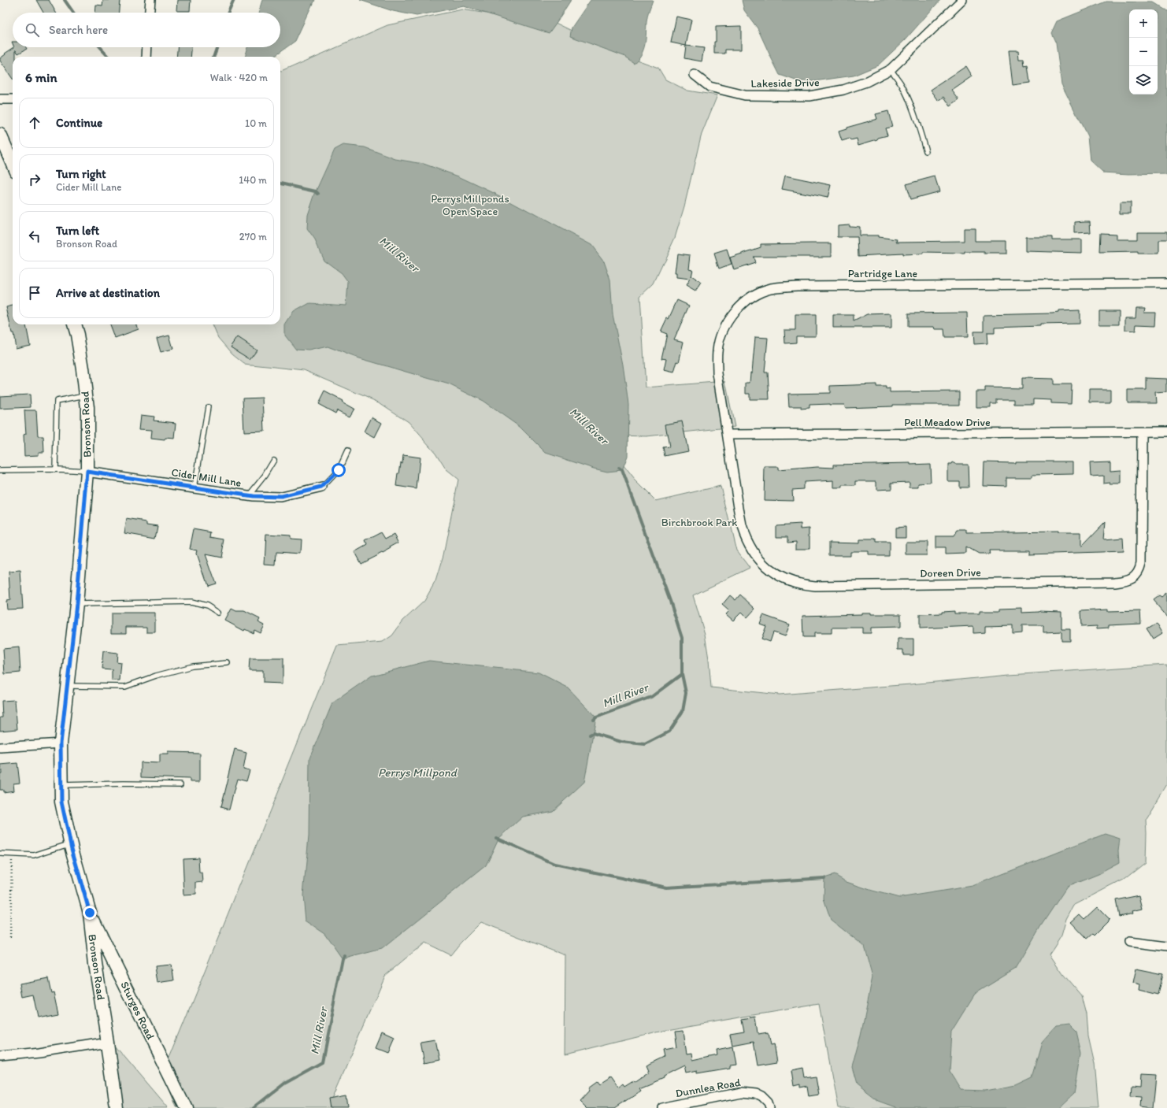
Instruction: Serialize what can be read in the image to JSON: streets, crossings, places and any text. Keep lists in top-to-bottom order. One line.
{"streets":{"main road":["Bronson Road","Sturges Road"],"street":["Lakeside Drive","Partridge Lane","Pell Meadow Drive","Cider Mill Lane","Doreen Drive","Dunnlea Road"]},"crossings":[["Partridge Lane","Pell Meadow Drive"],["Partridge Lane","Doreen Drive"],["Pell Meadow Drive","Doreen Drive"],["Bronson Road","Cider Mill Lane"],["Bronson Road","Sturges Road"]],"water":["Mill River","Perrys Millpond"],"parks":["Perrys Millponds Open Space","Birchbrook Park"],"page":{"map_buttons":["+","−"],"search":"Search here","heading":["6 min","Walk · 420 m"],"list":[["Continue","10 m"],["Turn right","Cider Mill Lane","140 m"],["Turn left","Bronson Road","270 m"],"Arrive at destination"]}}
